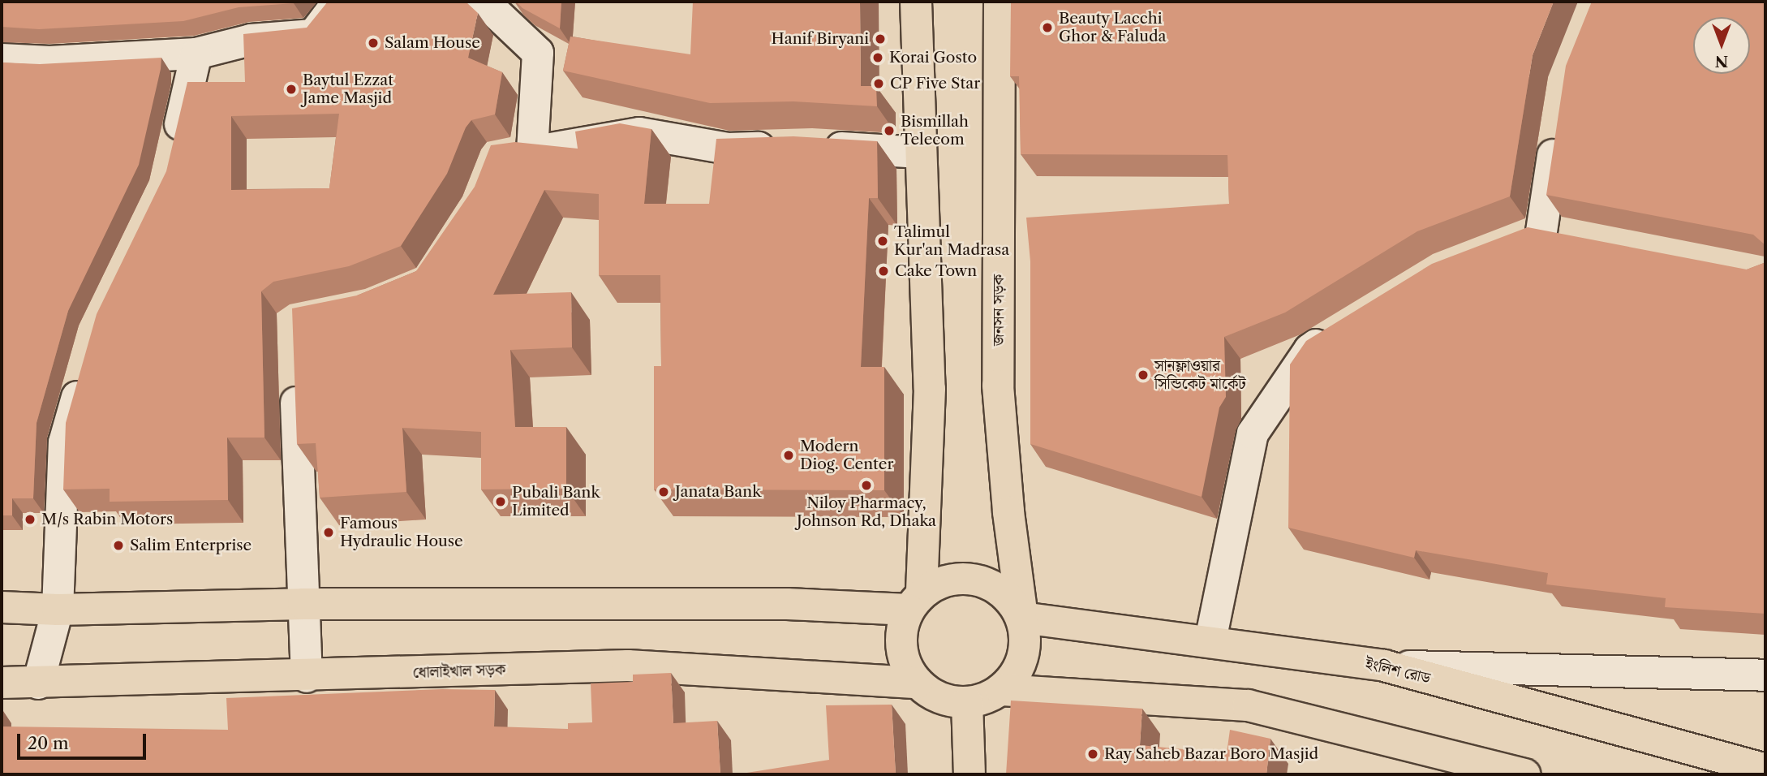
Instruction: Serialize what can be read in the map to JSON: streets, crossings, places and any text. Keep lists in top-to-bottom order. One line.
{"streets":{"main road":["জনসন সড়ক","ধোলাইখাল সড়ক","ইংলিশ রোড"]},"crossings":[["জনসন সড়ক","ধোলাইখাল সড়ক"],["জনসন সড়ক","ইংলিশ রোড"],["ধোলাইখাল সড়ক","ইংলিশ রোড"]],"places":["Beauty Lacchi Ghor & Faluda","Hanif Biryani","Salam House","Korai Gosto","CP Five Star","Baytul Ezzat Jame Masjid","Bismillah Telecom","Talimul Kur'an Madrasa","Cake Town","সানফ্লাওয়ার সিন্ডিকেট মার্কেট","Modern Diog. Center","Niloy Pharmacy, Johnson Rd, Dhaka","Janata Bank","Pubali Bank Limited","M/s Rabin Motors","Famous Hydraulic House","Salim Enterprise","Ray Saheb Bazar Boro Masjid"],"scale_bar":"20 m","north":"bottom"}
